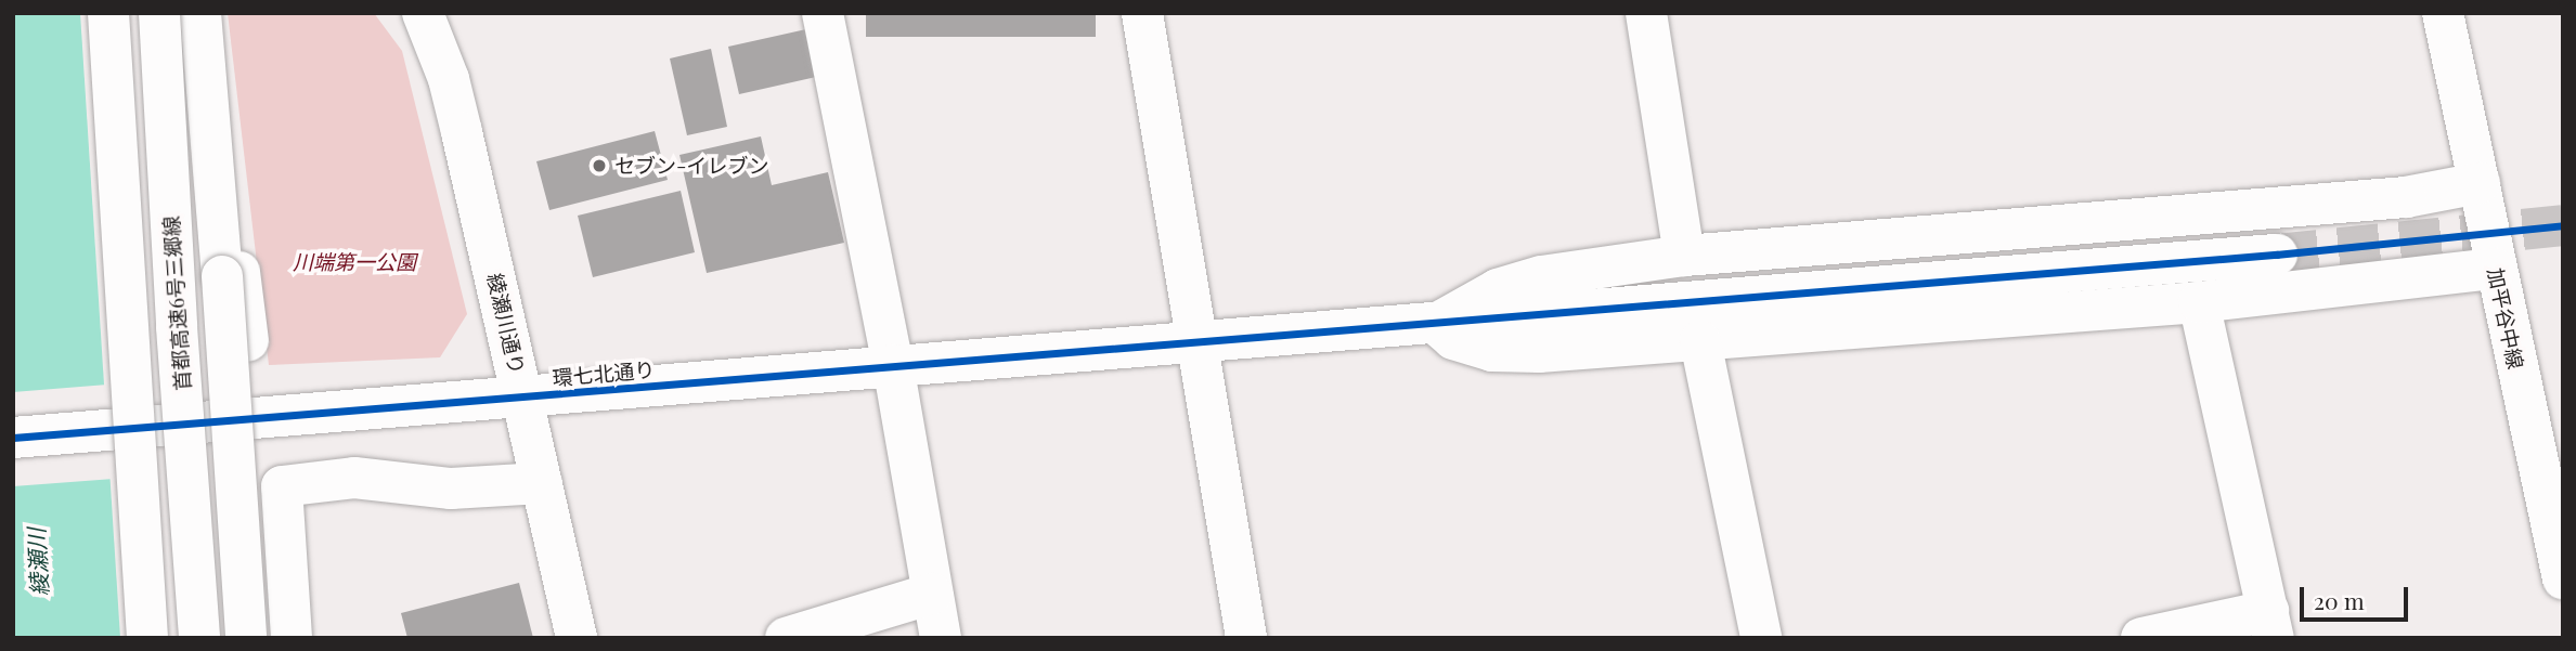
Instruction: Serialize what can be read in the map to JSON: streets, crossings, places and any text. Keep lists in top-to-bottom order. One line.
{"streets":{"main road":["首都高速6号三郷線","加平谷中線","綾瀬川通り","環七北通り"]},"crossings":[["綾瀬川通り","環七北通り"]],"water":["綾瀬川"],"parks":["川端第一公園"],"places":["セブン-イレブン"],"scale_bar":"20 m"}
